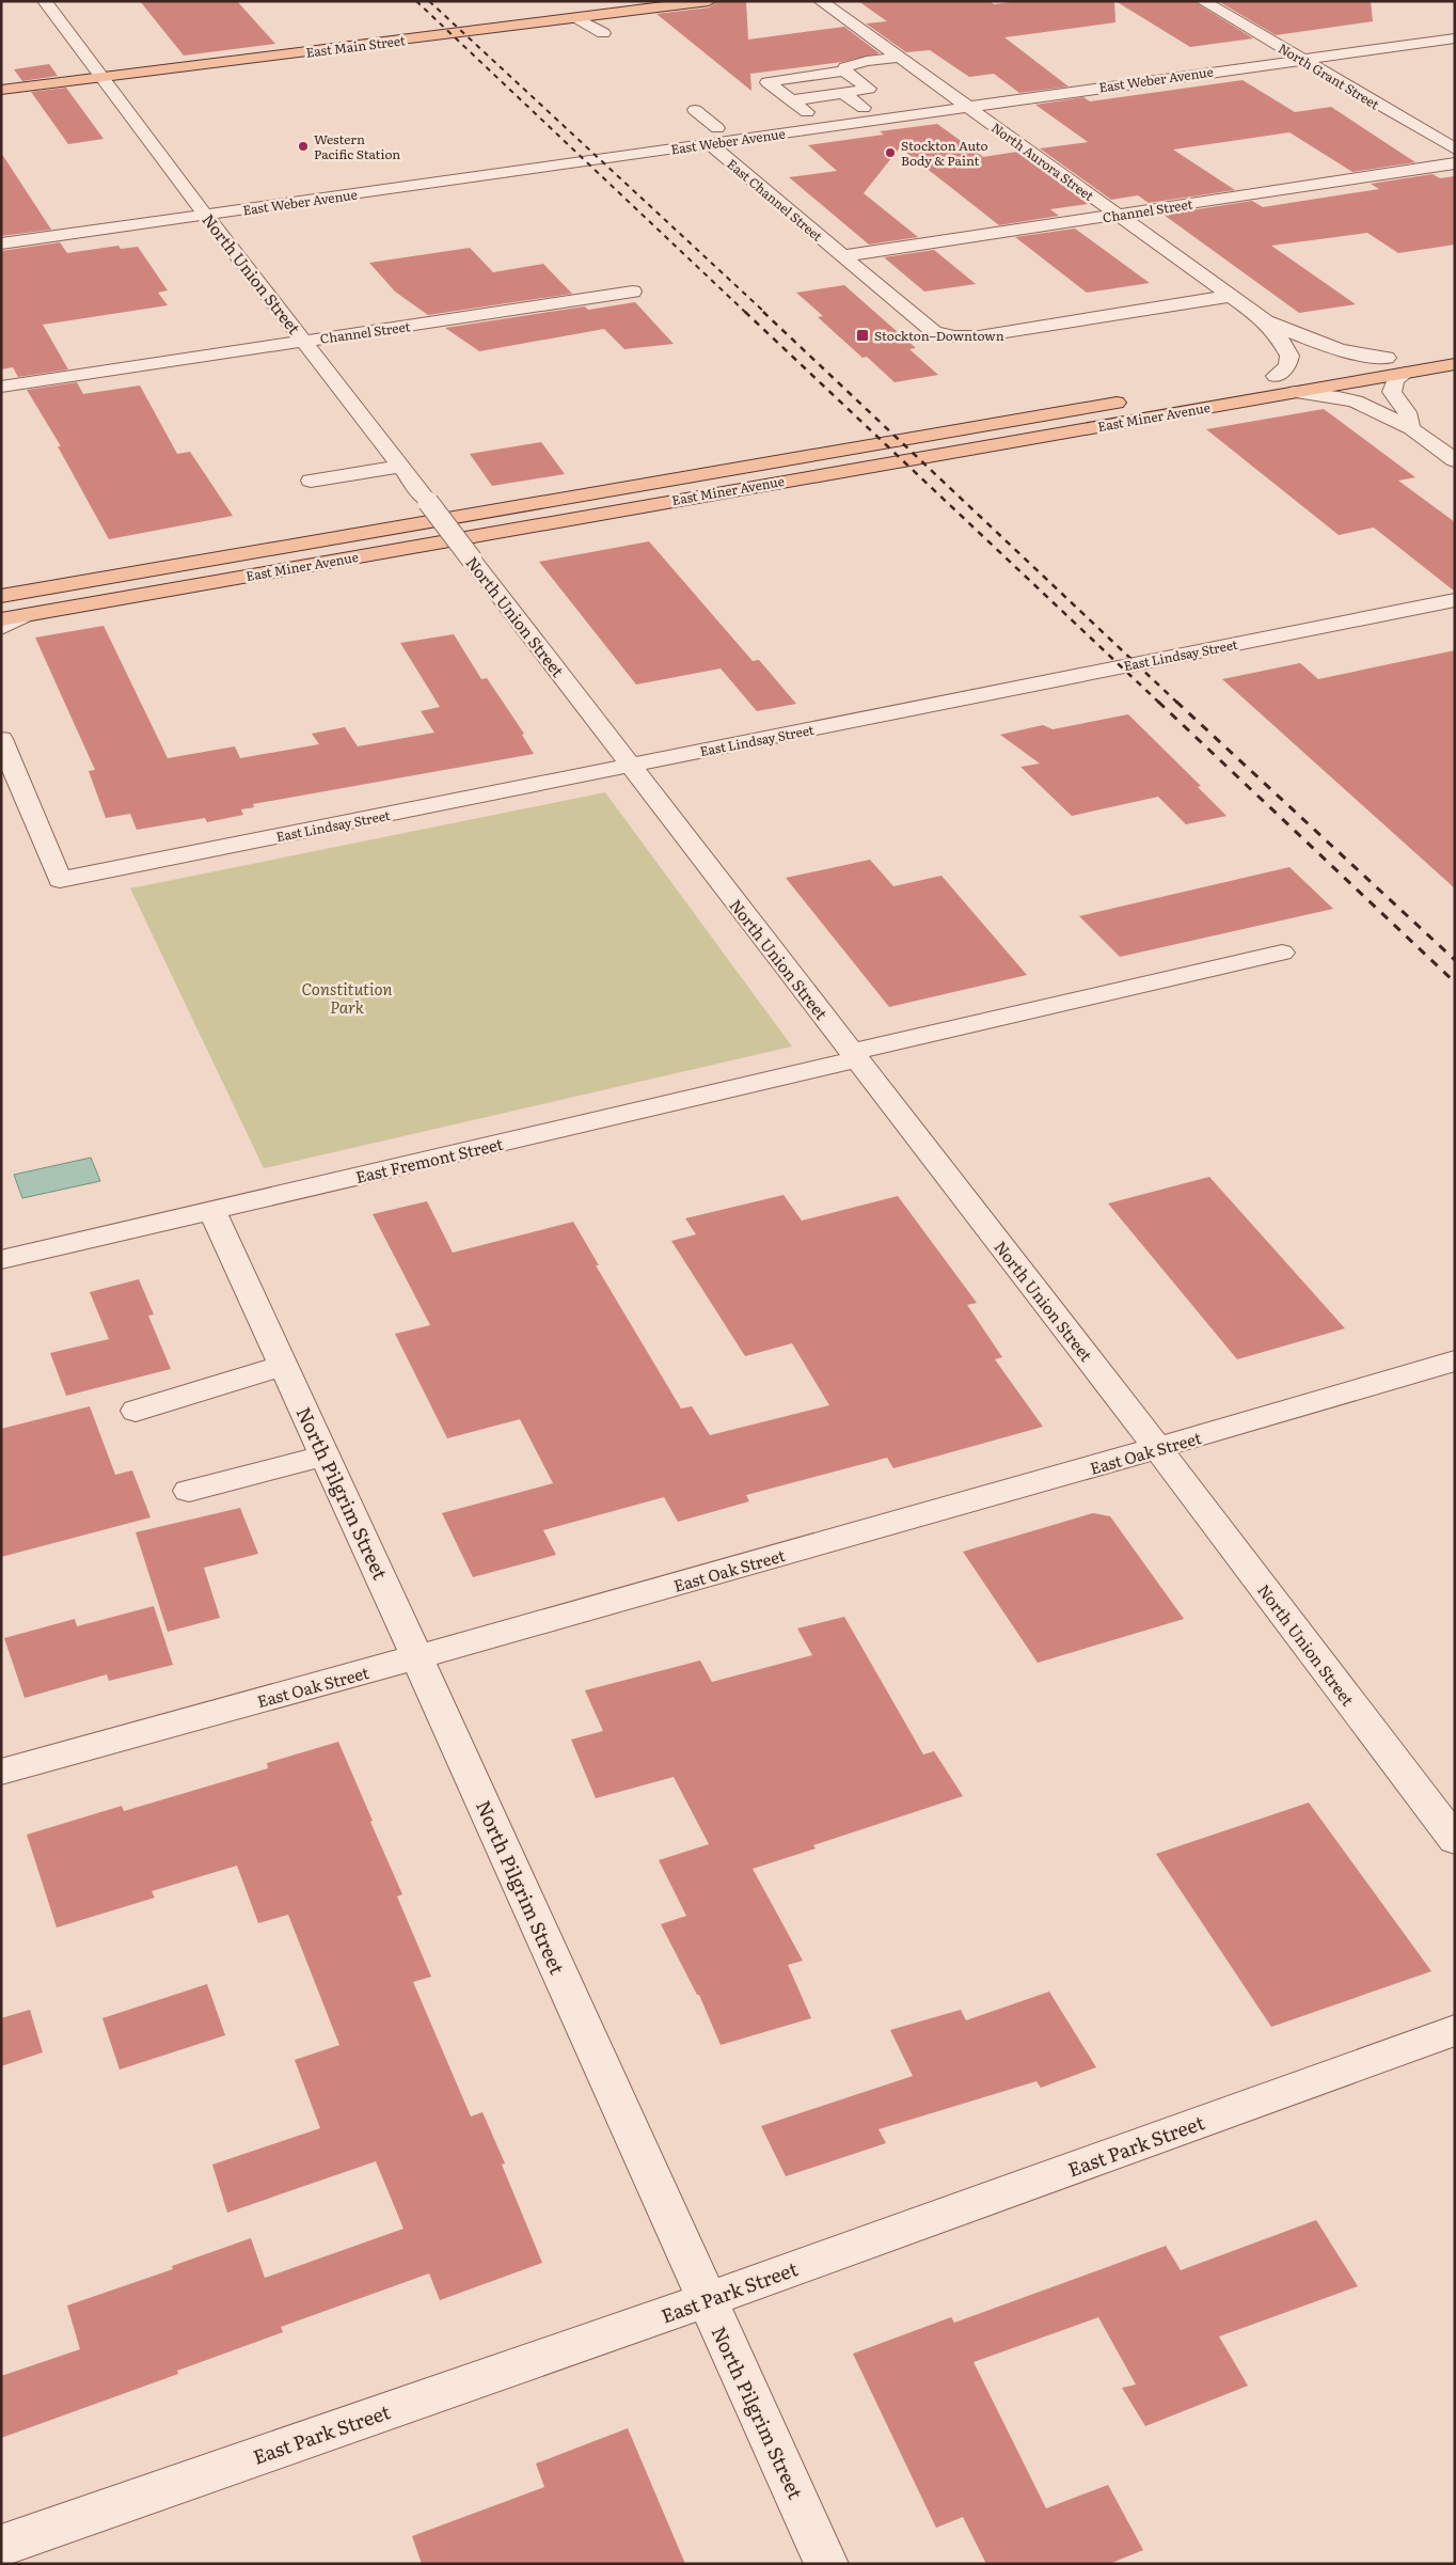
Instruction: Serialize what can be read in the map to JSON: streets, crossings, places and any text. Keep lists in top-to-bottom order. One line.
{"streets":{"main road":["East Main Street","East Miner Avenue"],"street":["North Grant Street","East Weber Avenue","North Aurora Street","East Channel Street","Channel Street","North Union Street","East Lindsay Street","East Fremont Street","East Oak Street","North Pilgrim Street","East Park Street"]},"crossings":[["East Main Street","North Union Street"],["North Grant Street","East Weber Avenue"],["East Weber Avenue","North Aurora Street"],["East Weber Avenue","East Channel Street"],["East Weber Avenue","North Union Street"],["North Aurora Street","East Channel Street"],["North Aurora Street","Channel Street"],["East Channel Street","Channel Street"],["Channel Street","North Union Street"],["North Union Street","East Lindsay Street"],["North Union Street","East Fremont Street"],["North Union Street","East Oak Street"],["East Fremont Street","North Pilgrim Street"],["East Oak Street","North Pilgrim Street"],["North Pilgrim Street","East Park Street"]],"parks":["Constitution Park"],"places":{"other":["Western Pacific Station","Stockton Auto Body & Paint"],"transit":["Stockton–Downtown"]}}
